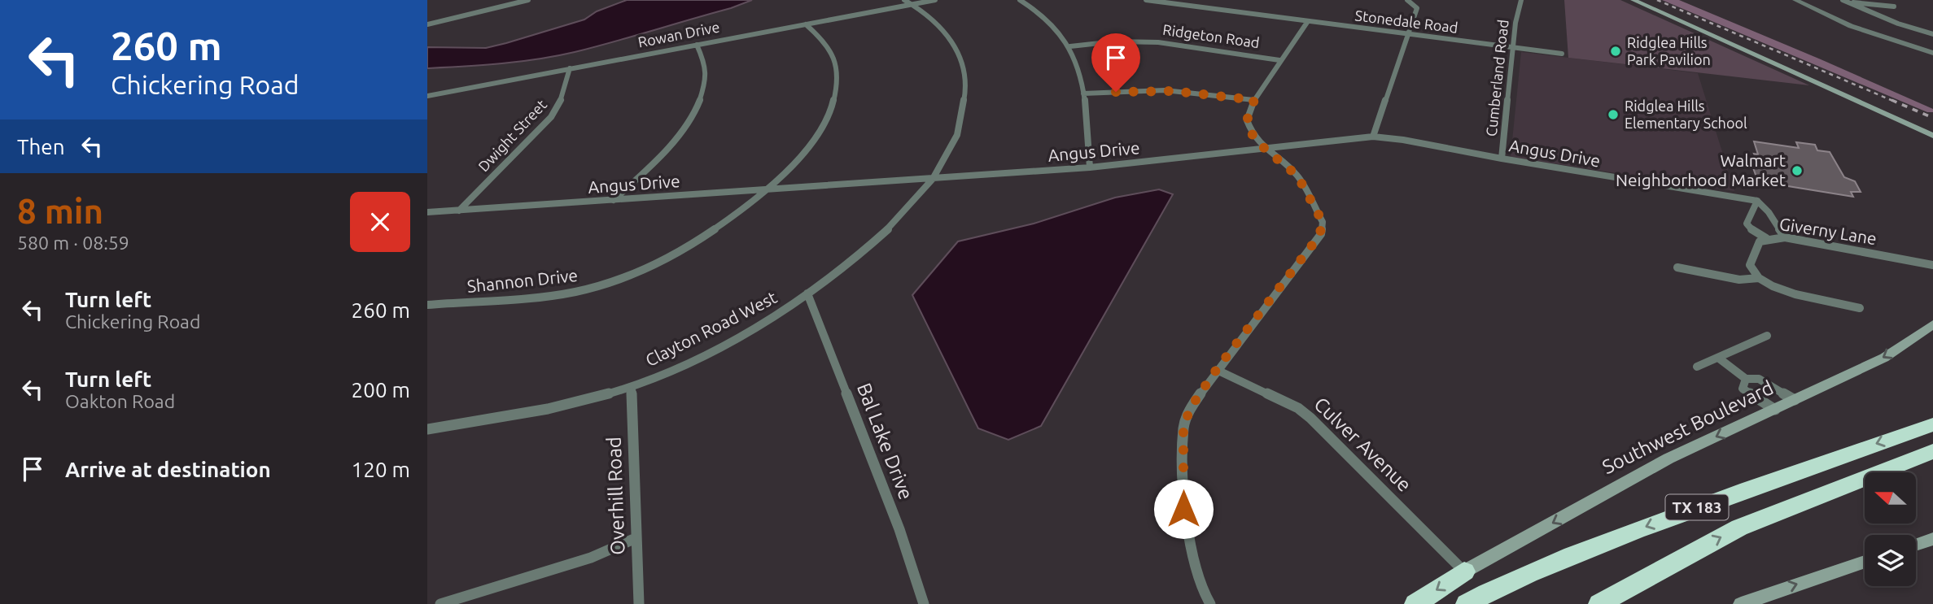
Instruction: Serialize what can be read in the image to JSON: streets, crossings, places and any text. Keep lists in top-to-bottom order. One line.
{"streets":{"highway":["TX 183"],"main road":["Southwest Boulevard"],"street":["Stonedale Road","Rowan Drive","Ridgeton Road","Cumberland Road","Dwight Street","Angus Drive","Giverny Lane","Shannon Drive","Clayton Road West","Bal Lake Drive","Culver Avenue","Overhill Road"]},"crossings":[["Stonedale Road","Cumberland Road"],["Rowan Drive","Dwight Street"],["Rowan Drive","Shannon Drive"],["Rowan Drive","Clayton Road West"],["Cumberland Road","Angus Drive"],["Dwight Street","Angus Drive"],["Angus Drive","Shannon Drive"],["Angus Drive","Clayton Road West"],["Clayton Road West","Bal Lake Drive"],["Clayton Road West","Overhill Road"],["Southwest Boulevard","Culver Avenue"]],"one_way":["Southwest Boulevard"],"places":["Ridglea Hills Park Pavilion","Ridglea Hills Elementary School","Walmart Neighborhood Market"],"north":"left","page":{"turn":["260 m","Chickering Road"],"then":"Then","heading":["8 min","580 m · 08:59"],"list":[{"name":"Turn left","note":"Chickering Road","value":"260 m"},{"name":"Turn left","note":"Oakton Road","value":"200 m"},{"name":"Arrive at destination","value":"120 m"}]}}
